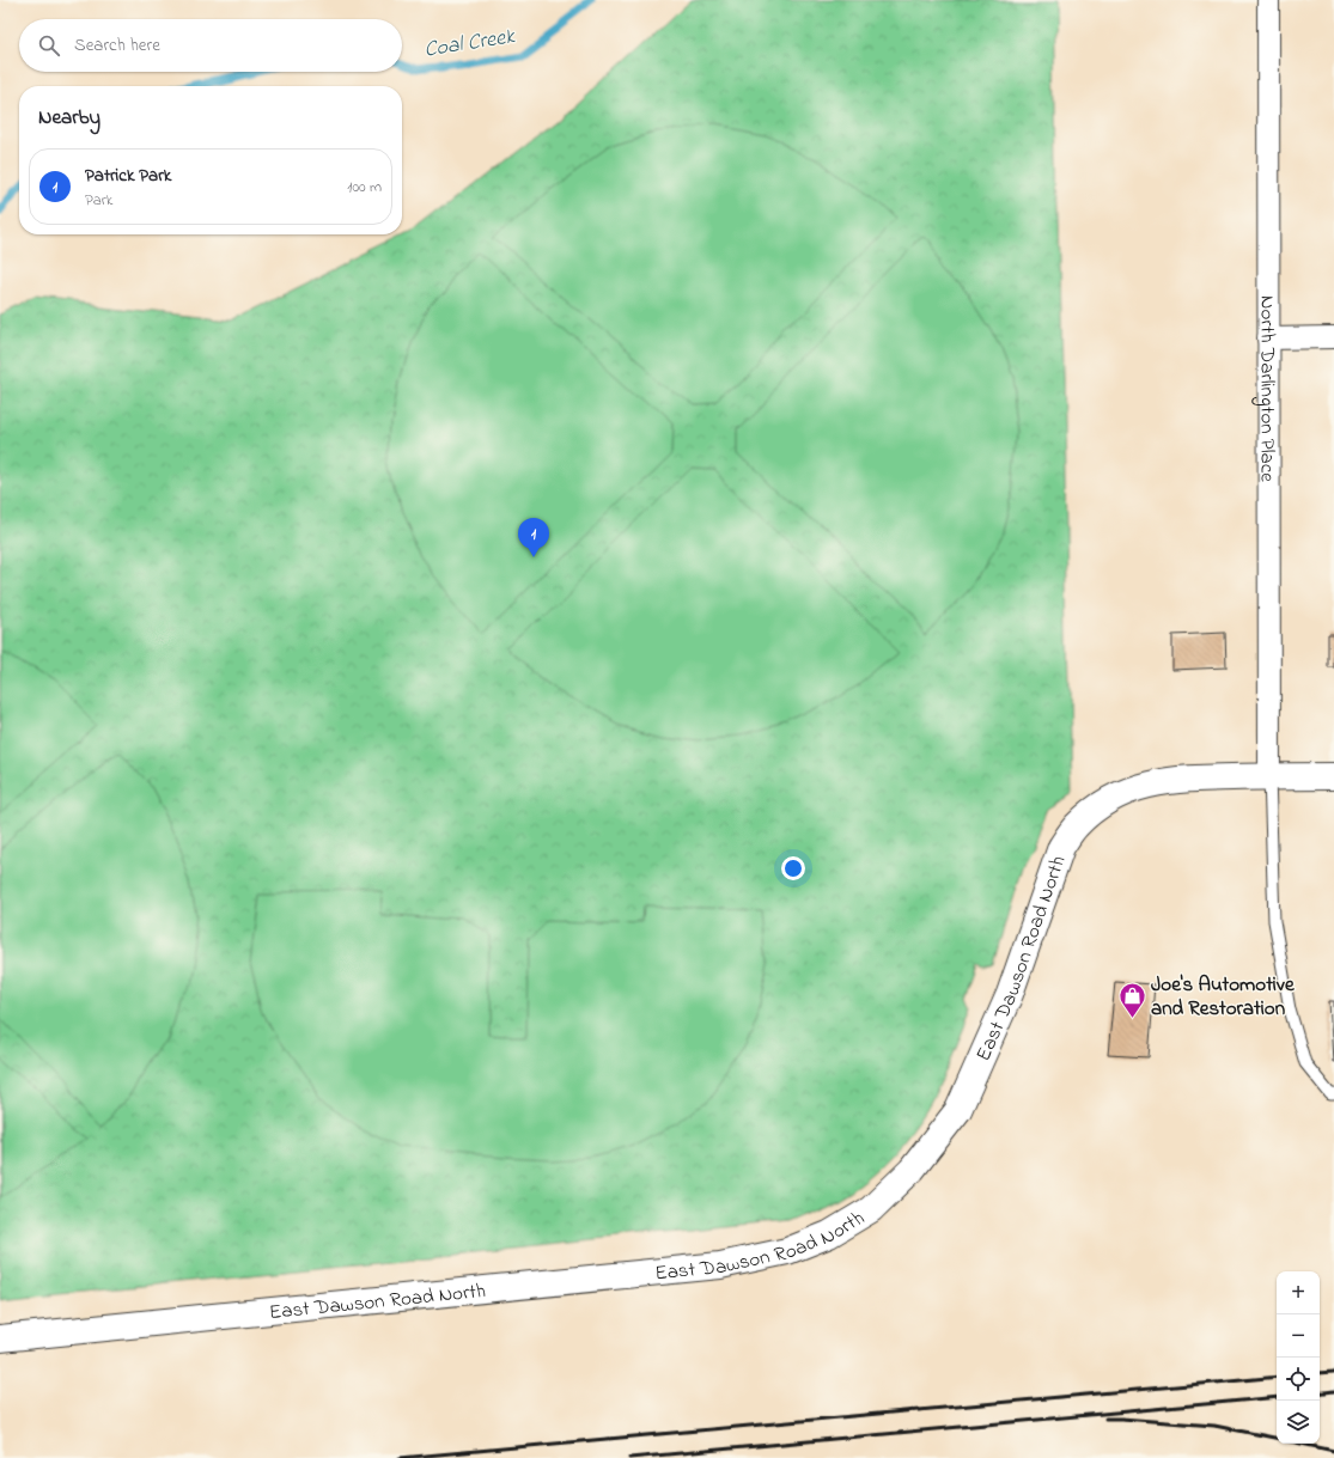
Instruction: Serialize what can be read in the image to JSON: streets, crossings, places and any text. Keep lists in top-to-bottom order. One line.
{"streets":{"street":["North Darlington Place","East Dawson Road North"]},"crossings":[["North Darlington Place","East Dawson Road North"]],"water":["Coal Creek"],"places":{"shop":["Joe's Automotive and Restoration"]},"page":{"search":"Search here","heading":"Nearby","list":[{"mark":"1","name":"Patrick Park","note":"Park","value":"100 m"}],"pins":"1","map_buttons":["+","−"]}}
